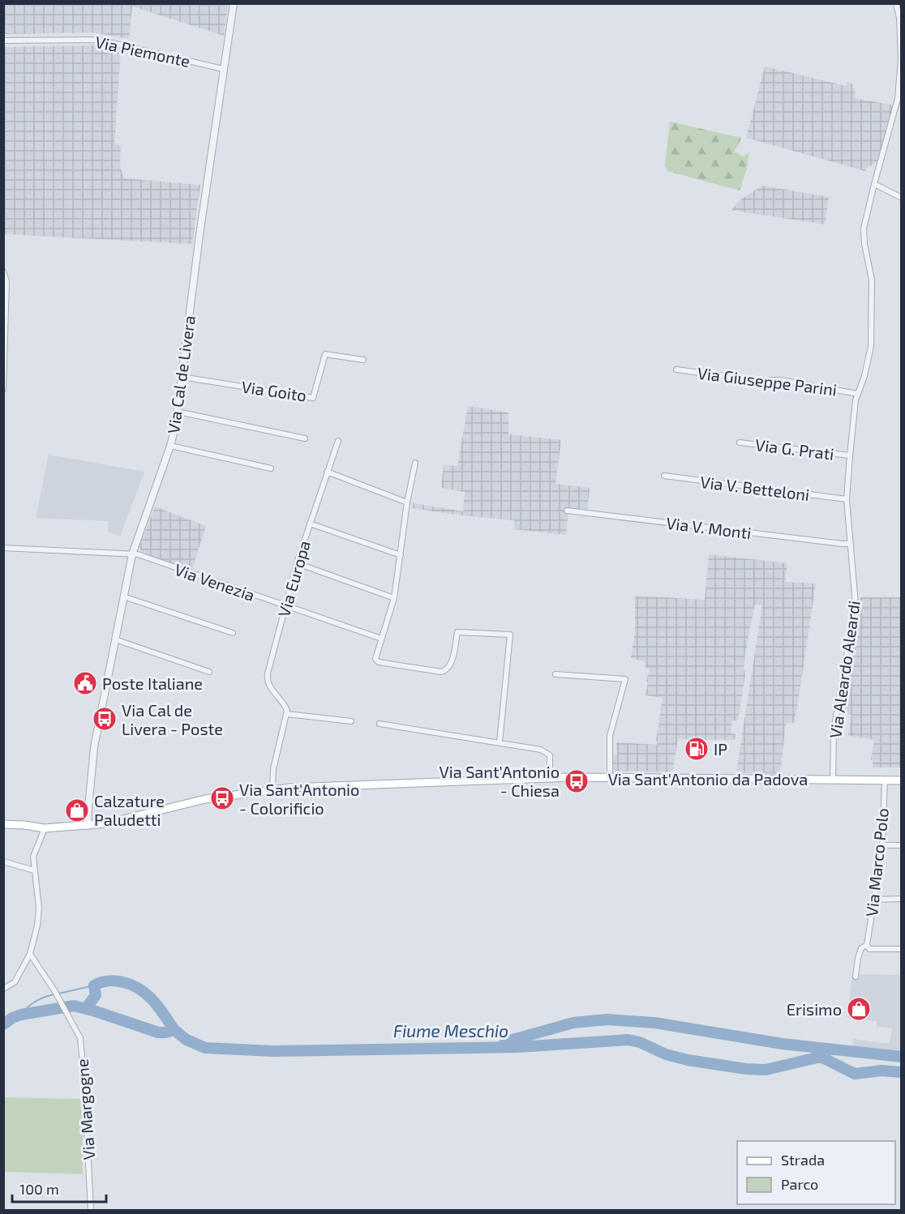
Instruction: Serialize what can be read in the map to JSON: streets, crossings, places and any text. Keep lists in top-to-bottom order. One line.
{"streets":{"main road":["Via Sant'Antonio da Padova"],"street":["Via Piemonte","Via Cal de Livera","Via Giuseppe Parini","Via Goito","Via G. Prati","Via V. Betteloni","Via V. Monti","Via Europa","Via Venezia","Via Aleardo Aleardi","Via Marco Polo","Via Margogne"]},"crossings":[["Via Piemonte","Via Cal de Livera"],["Via Cal de Livera","Via Goito"],["Via Cal de Livera","Via Venezia"],["Via Cal de Livera","Via Sant'Antonio da Padova"],["Via Giuseppe Parini","Via Aleardo Aleardi"],["Via G. Prati","Via Aleardo Aleardi"],["Via V. Betteloni","Via Aleardo Aleardi"],["Via V. Monti","Via Aleardo Aleardi"],["Via Europa","Via Venezia"],["Via Aleardo Aleardi","Via Sant'Antonio da Padova"],["Via Sant'Antonio da Padova","Via Marco Polo"]],"water":["Fiume Meschio"],"places":{"public building":["Poste Italiane"],"bus stop":["Via Cal de Livera - Poste","Via Sant'Antonio - Chiesa","Via Sant'Antonio - Colorificio"],"fuel station":["IP"],"shop":["Calzature Paludetti","Erisimo"]},"legend":["Strada","Parco"],"scale_bar":"100 m"}
